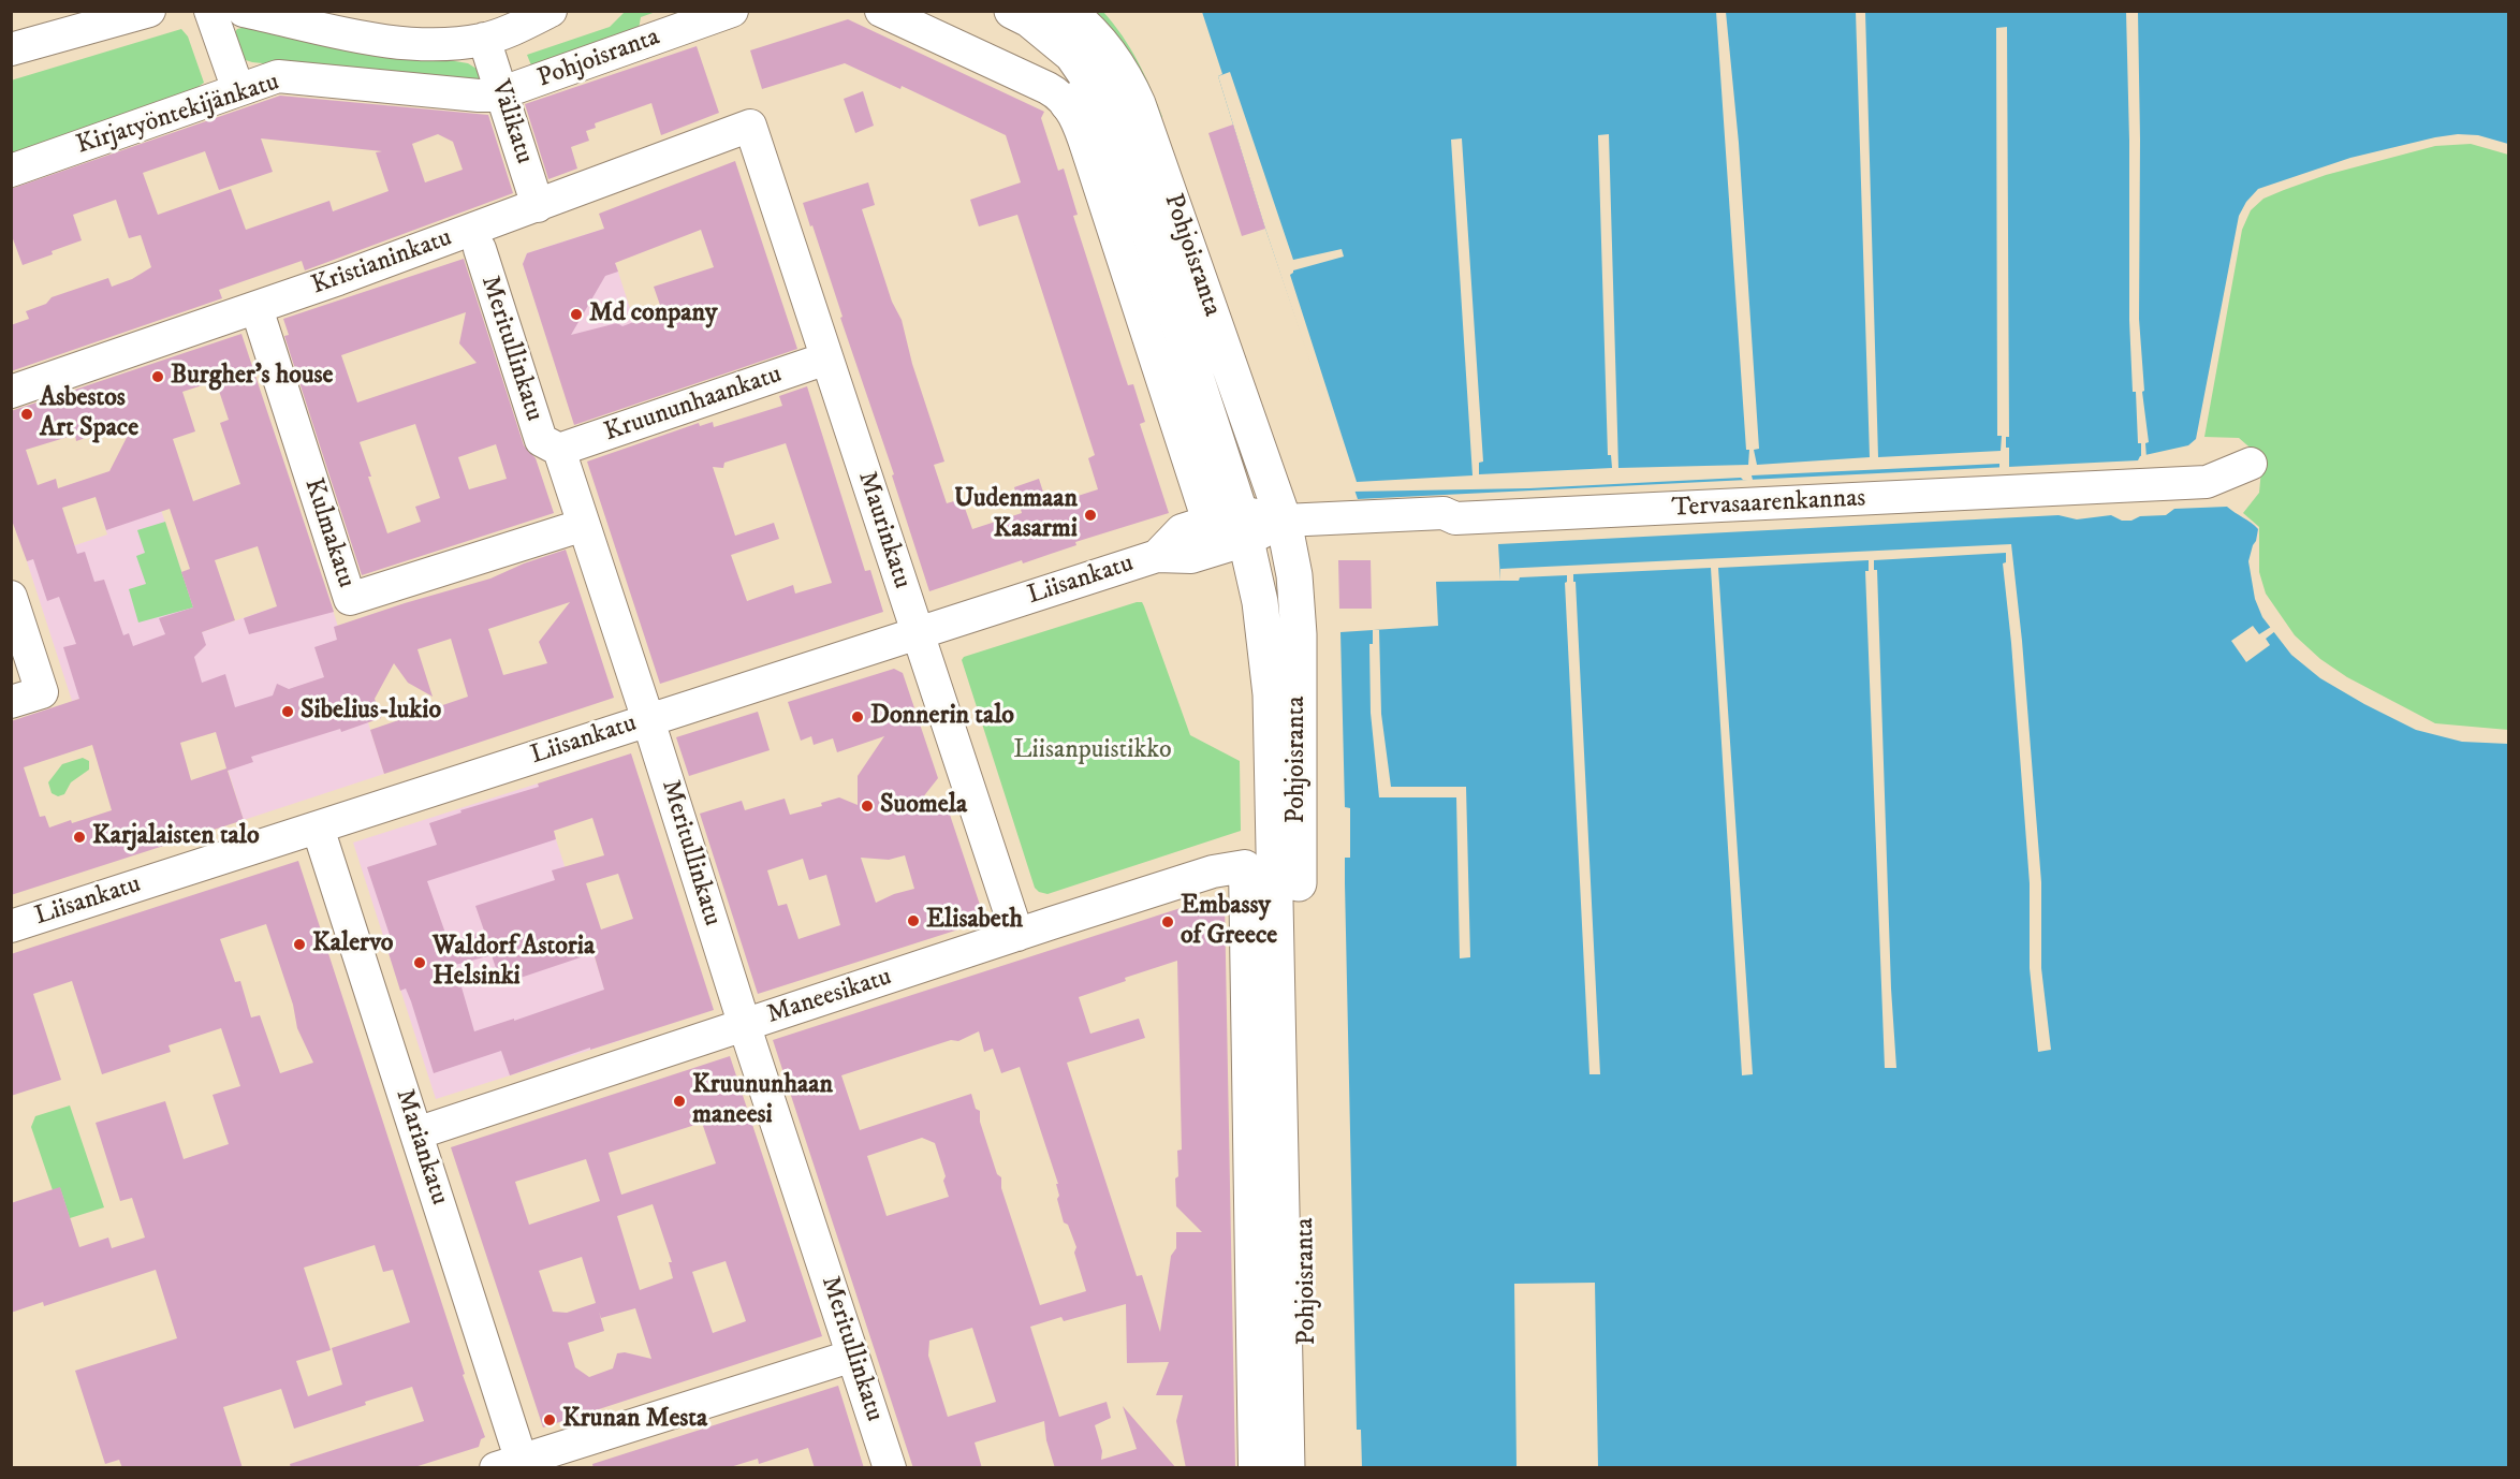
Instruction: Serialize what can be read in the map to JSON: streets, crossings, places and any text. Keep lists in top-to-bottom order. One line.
{"streets":{"main road":["Pohjoisranta"],"street":["Kirjatyöntekijänkatu","Välikatu","Kristianinkatu","Meritullinkatu","Kruununhaankatu","Tervasaarenkannas","Maurinkatu","Kulmakatu","Liisankatu","Maneesikatu","Mariankatu"]},"crossings":[["Pohjoisranta","Kirjatyöntekijänkatu"],["Pohjoisranta","Välikatu"],["Pohjoisranta","Tervasaarenkannas"],["Pohjoisranta","Liisankatu"],["Kirjatyöntekijänkatu","Välikatu"],["Välikatu","Kristianinkatu"],["Kristianinkatu","Maurinkatu"],["Kristianinkatu","Kulmakatu"],["Meritullinkatu","Kruununhaankatu"],["Meritullinkatu","Kulmakatu"],["Meritullinkatu","Liisankatu"],["Meritullinkatu","Maneesikatu"],["Kruununhaankatu","Maurinkatu"],["Tervasaarenkannas","Liisankatu"],["Maurinkatu","Liisankatu"],["Maurinkatu","Maneesikatu"],["Liisankatu","Mariankatu"],["Maneesikatu","Mariankatu"]],"parks":["Liisanpuistikko"],"places":["Md conpany","Burgher's house","Asbestos Art Space","Uudenmaan Kasarmi","Sibelius-lukio","Donnerin talo","Suomela","Karjalaisten talo","Elisabeth","Embassy of Greece","Kalervo","Waldorf Astoria Helsinki","Kruununhaan maneesi","Krunan Mesta"]}
